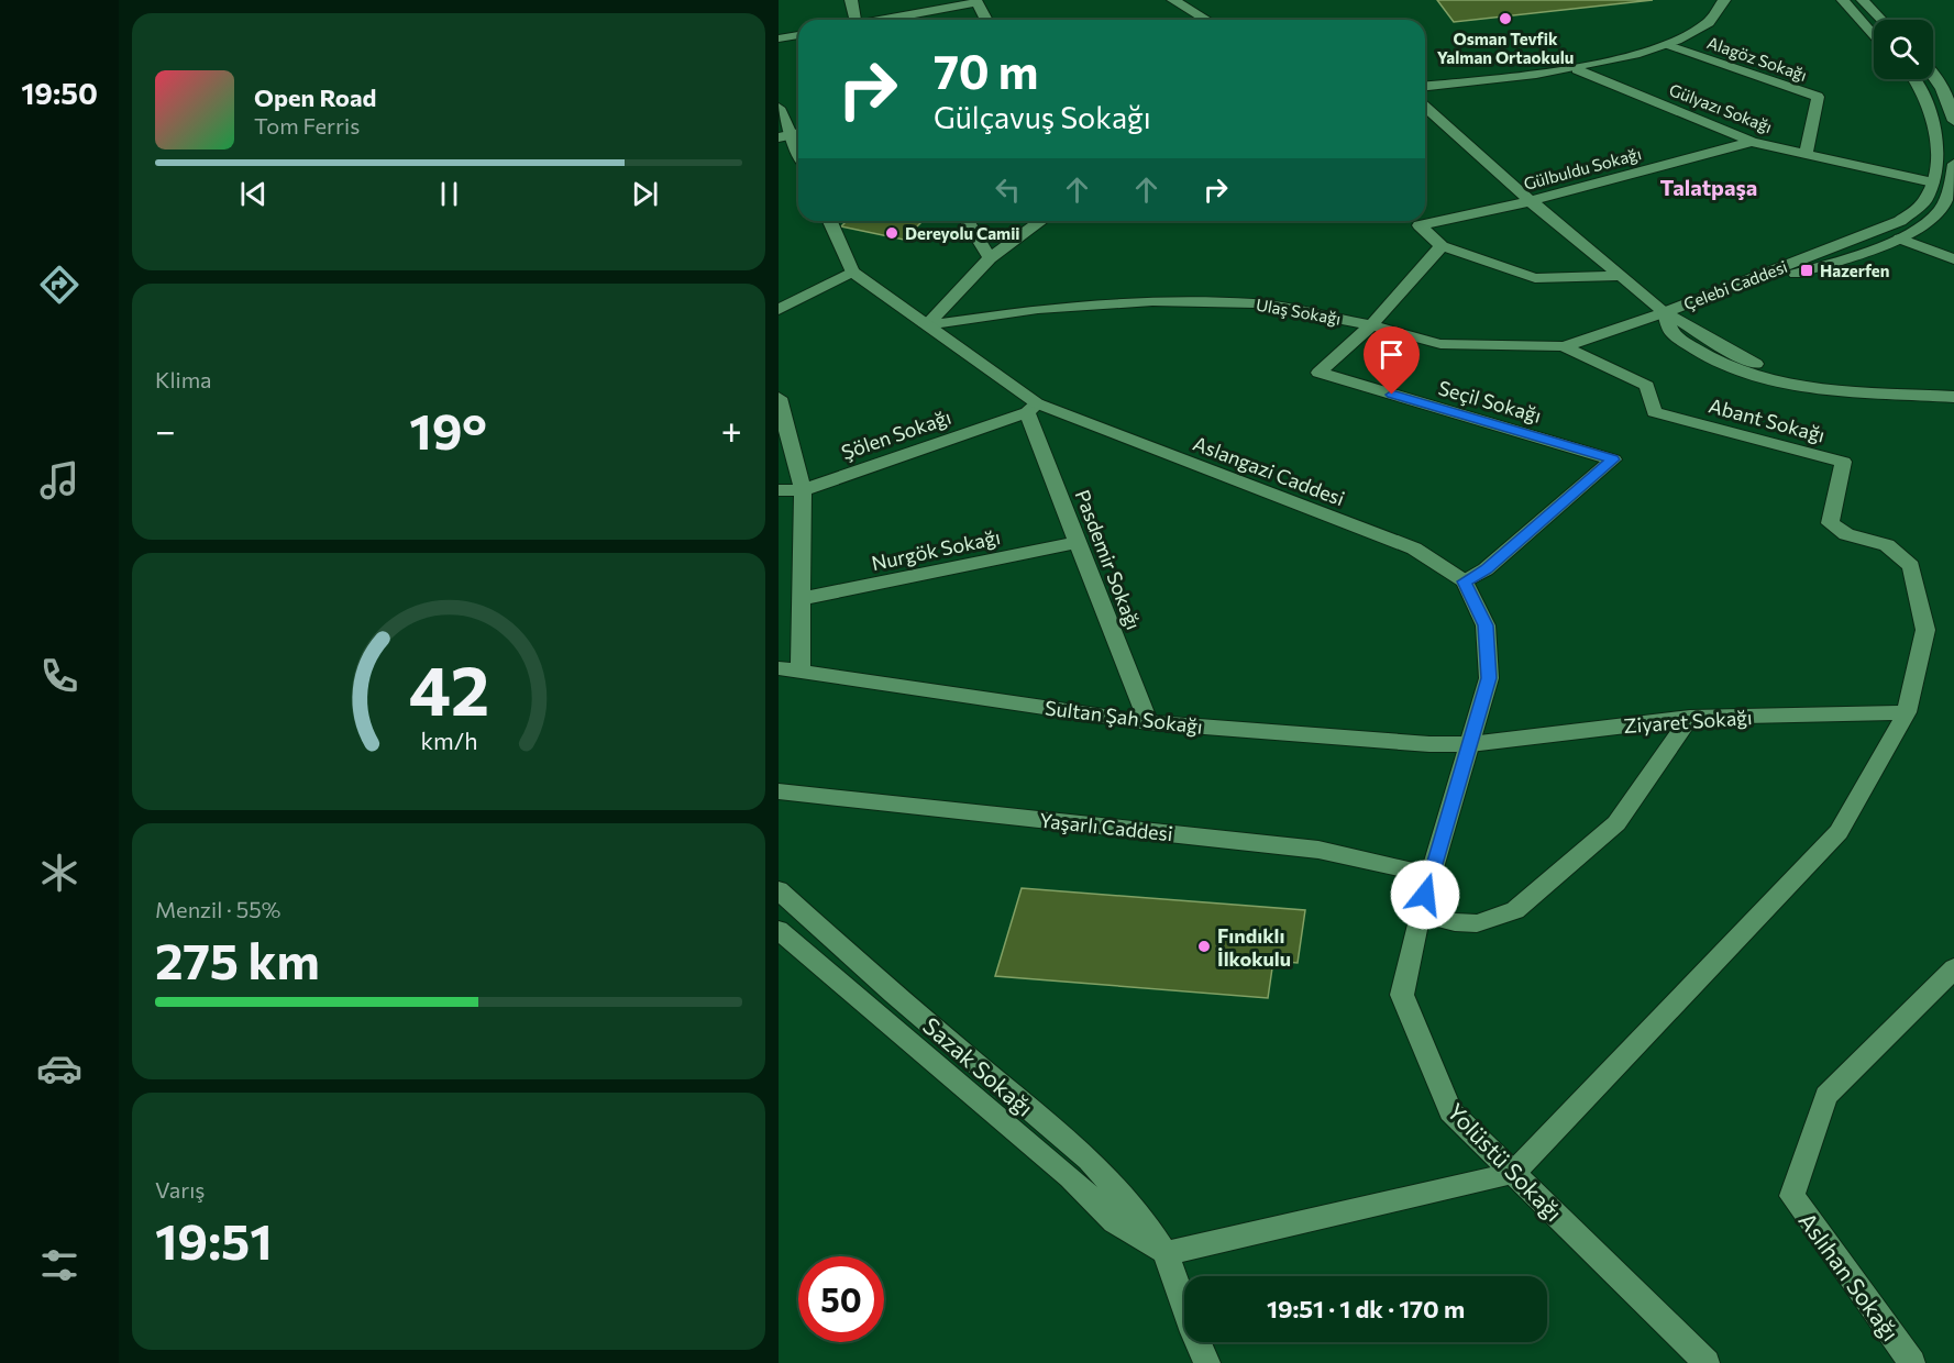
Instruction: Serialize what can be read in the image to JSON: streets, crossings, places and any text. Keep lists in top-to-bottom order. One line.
{"streets":{"street":["Alagöz Sokağı","Gülyazı Sokağı","Gülbuldu Sokağı","Çelebi Caddesi","Ulaş Sokağı","Seçil Sokağı","Abant Sokağı","Şölen Sokağı","Aslangazi Caddesi","Nurgök Sokağı","Pasdemir Sokağı","Sultan Şah Sokağı","Ziyaret Sokağı","Yaşarlı Caddesi","Sazak Sokağı","Yolüstü Sokağı","Aslıhan Sokağı"]},"crossings":[["Alagöz Sokağı","Gülyazı Sokağı"],["Gülyazı Sokağı","Gülbuldu Sokağı"],["Gülyazı Sokağı","Çelebi Caddesi"],["Çelebi Caddesi","Ulaş Sokağı"],["Ulaş Sokağı","Seçil Sokağı"],["Ulaş Sokağı","Abant Sokağı"],["Ulaş Sokağı","Aslangazi Caddesi"],["Seçil Sokağı","Aslangazi Caddesi"],["Abant Sokağı","Ziyaret Sokağı"],["Şölen Sokağı","Aslangazi Caddesi"],["Şölen Sokağı","Pasdemir Sokağı"],["Aslangazi Caddesi","Pasdemir Sokağı"],["Nurgök Sokağı","Pasdemir Sokağı"],["Pasdemir Sokağı","Sultan Şah Sokağı"],["Sultan Şah Sokağı","Ziyaret Sokağı"],["Yaşarlı Caddesi","Yolüstü Sokağı"]],"districts":["Talatpaşa"],"places":{"other":["Osman Tevfik Yalman Ortaokulu","Dereyolu Camii","Fındıklı İlkokulu"],"transit":["Hazerfen"]},"page":{"tabs":"19:50","turn":["70 m","Gülçavuş Sokağı"],"song":["Open Road","Tom Ferris"],"tile":["Klima",["Menzil · 55%","275 km"],["Varış","19:51"]],"heat":["−","19°","+"],"limit":"50","trip":"19:51 · 1 dk · 170 m","gauge":["42","km/h"]}}
